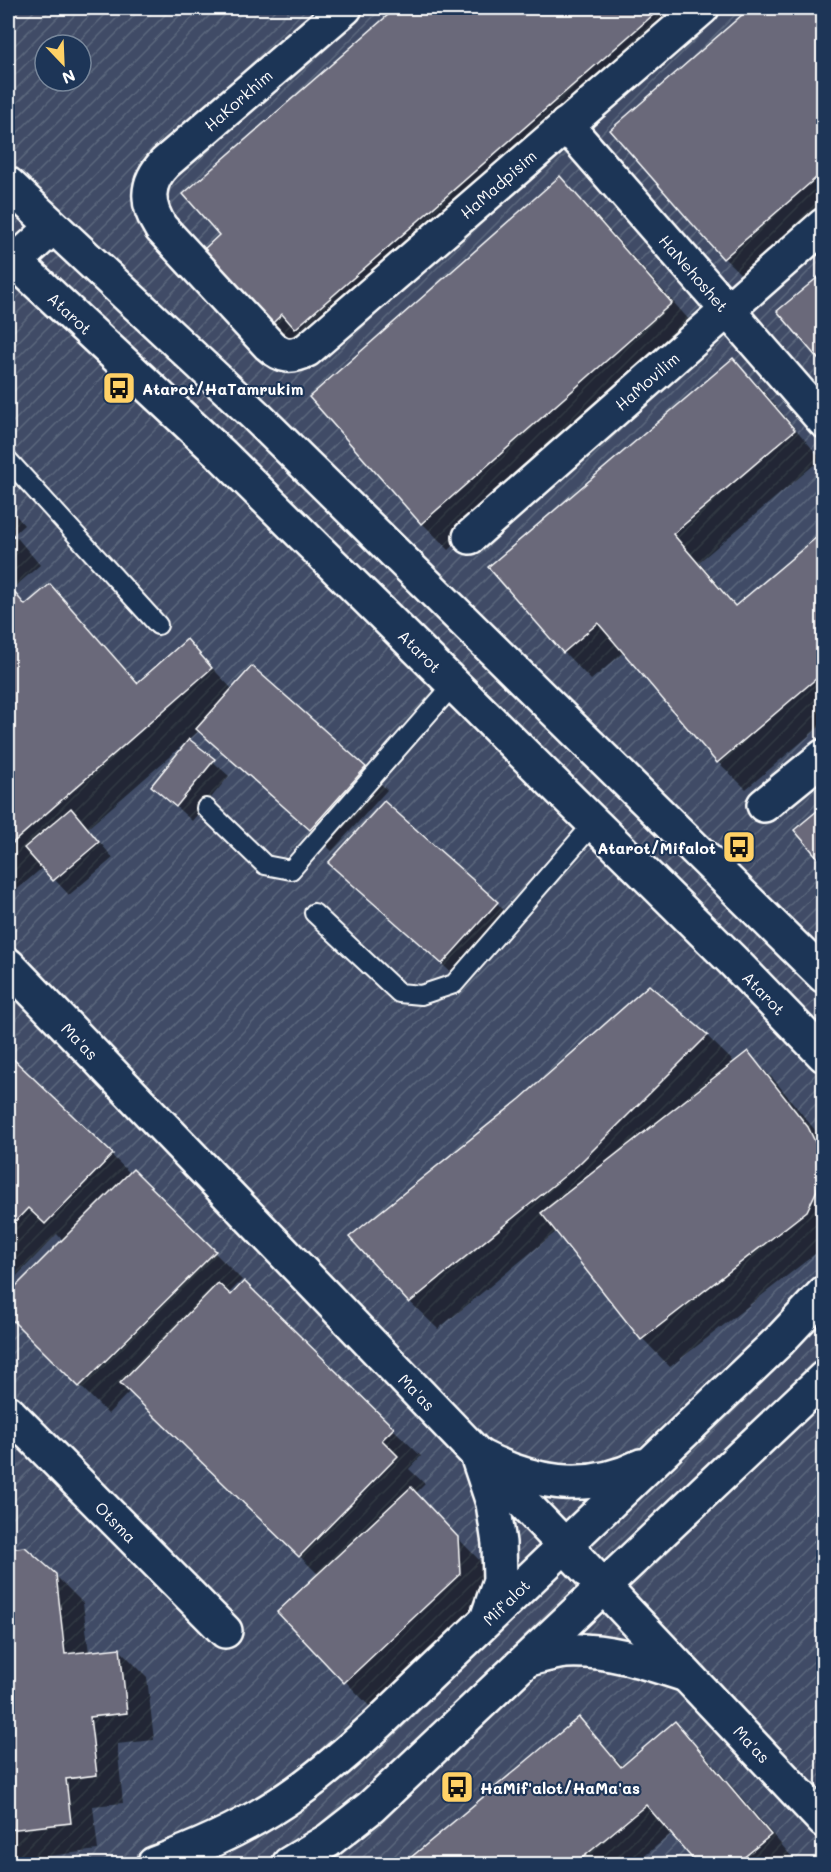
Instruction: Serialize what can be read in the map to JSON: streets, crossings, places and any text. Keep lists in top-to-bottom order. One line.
{"streets":{"street":["HaKorkhim","HaMadpisim","HaNehoshet","Atarot","HaMovilim","Ma'as","Otsma","Mif'alot"]},"crossings":[["HaKorkhim","HaMadpisim"],["HaMadpisim","HaNehoshet"],["HaNehoshet","HaMovilim"],["Ma'as","Mif'alot"]],"places":{"bus stop":["Atarot/HaTamrukim","Atarot/Mifalot","HaMif'alot/HaMa'as"]},"north":"bottom right"}
